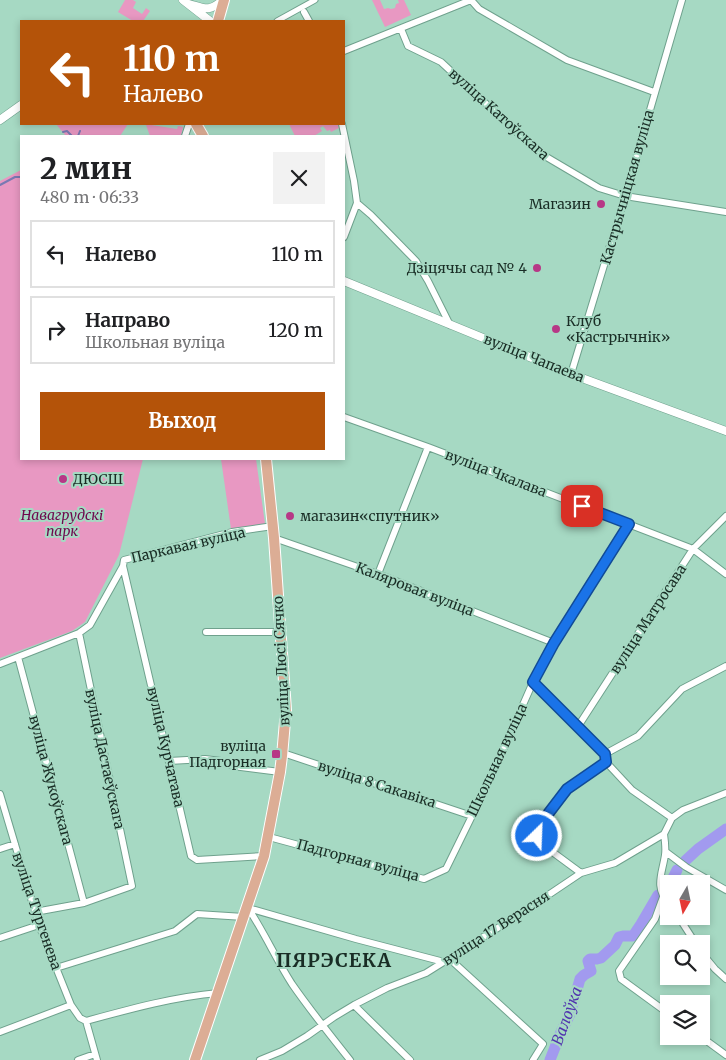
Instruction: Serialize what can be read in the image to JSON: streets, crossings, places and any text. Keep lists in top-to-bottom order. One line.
{"streets":{"main road":["вуліца Люсі Сячко"],"street":["вуліца Катоўскага","Кастрычніцкая вуліца","вуліца Чапаева","вуліца Чкалава","Паркавая вуліца","Каляровая вуліца","вуліца Матросава","вуліца Курчатава","вуліца Дастаеўскага","Школьная вуліца","вуліца Жукоўскага","вуліца 8 Сакавіка","Падгорная вуліца","вуліца Тургенева","вуліца 17 Верасня"]},"crossings":[["вуліца Катоўскага","Кастрычніцкая вуліца"],["Кастрычніцкая вуліца","вуліца Чапаева"],["вуліца Чкалава","вуліца Матросава"],["вуліца Чкалава","Школьная вуліца"],["Паркавая вуліца","вуліца Люсі Сячко"],["Паркавая вуліца","вуліца Курчатава"],["Паркавая вуліца","вуліца Дастаеўскага"],["Паркавая вуліца","вуліца Жукоўскага"],["Каляровая вуліца","вуліца Люсі Сячко"],["Каляровая вуліца","Школьная вуліца"],["вуліца Люсі Сячко","вуліца Курчатава"],["вуліца Люсі Сячко","вуліца 8 Сакавіка"],["вуліца Люсі Сячко","Падгорная вуліца"],["вуліца Дастаеўскага","вуліца Жукоўскага"],["Школьная вуліца","вуліца 8 Сакавіка"],["Школьная вуліца","Падгорная вуліца"]],"districts":["ПЯРЭСЕКА"],"water":["Валоўка"],"parks":["Навагрудскі парк"],"places":{"other":["Магазин","Дзіцячы сад № 4","Клуб «Кастрычнік»","ДЮСШ","магазин«спутник»"],"transit":["вуліца Падгорная"]},"north":"bottom","page":{"turn":["110 m","Налево"],"heading":["2 мин","480 m · 06:33"],"list":[{"name":"Налево","value":"110 m"},{"name":"Направо","note":"Школьная вуліца","value":"120 m"}],"buttons":"Выход"}}
